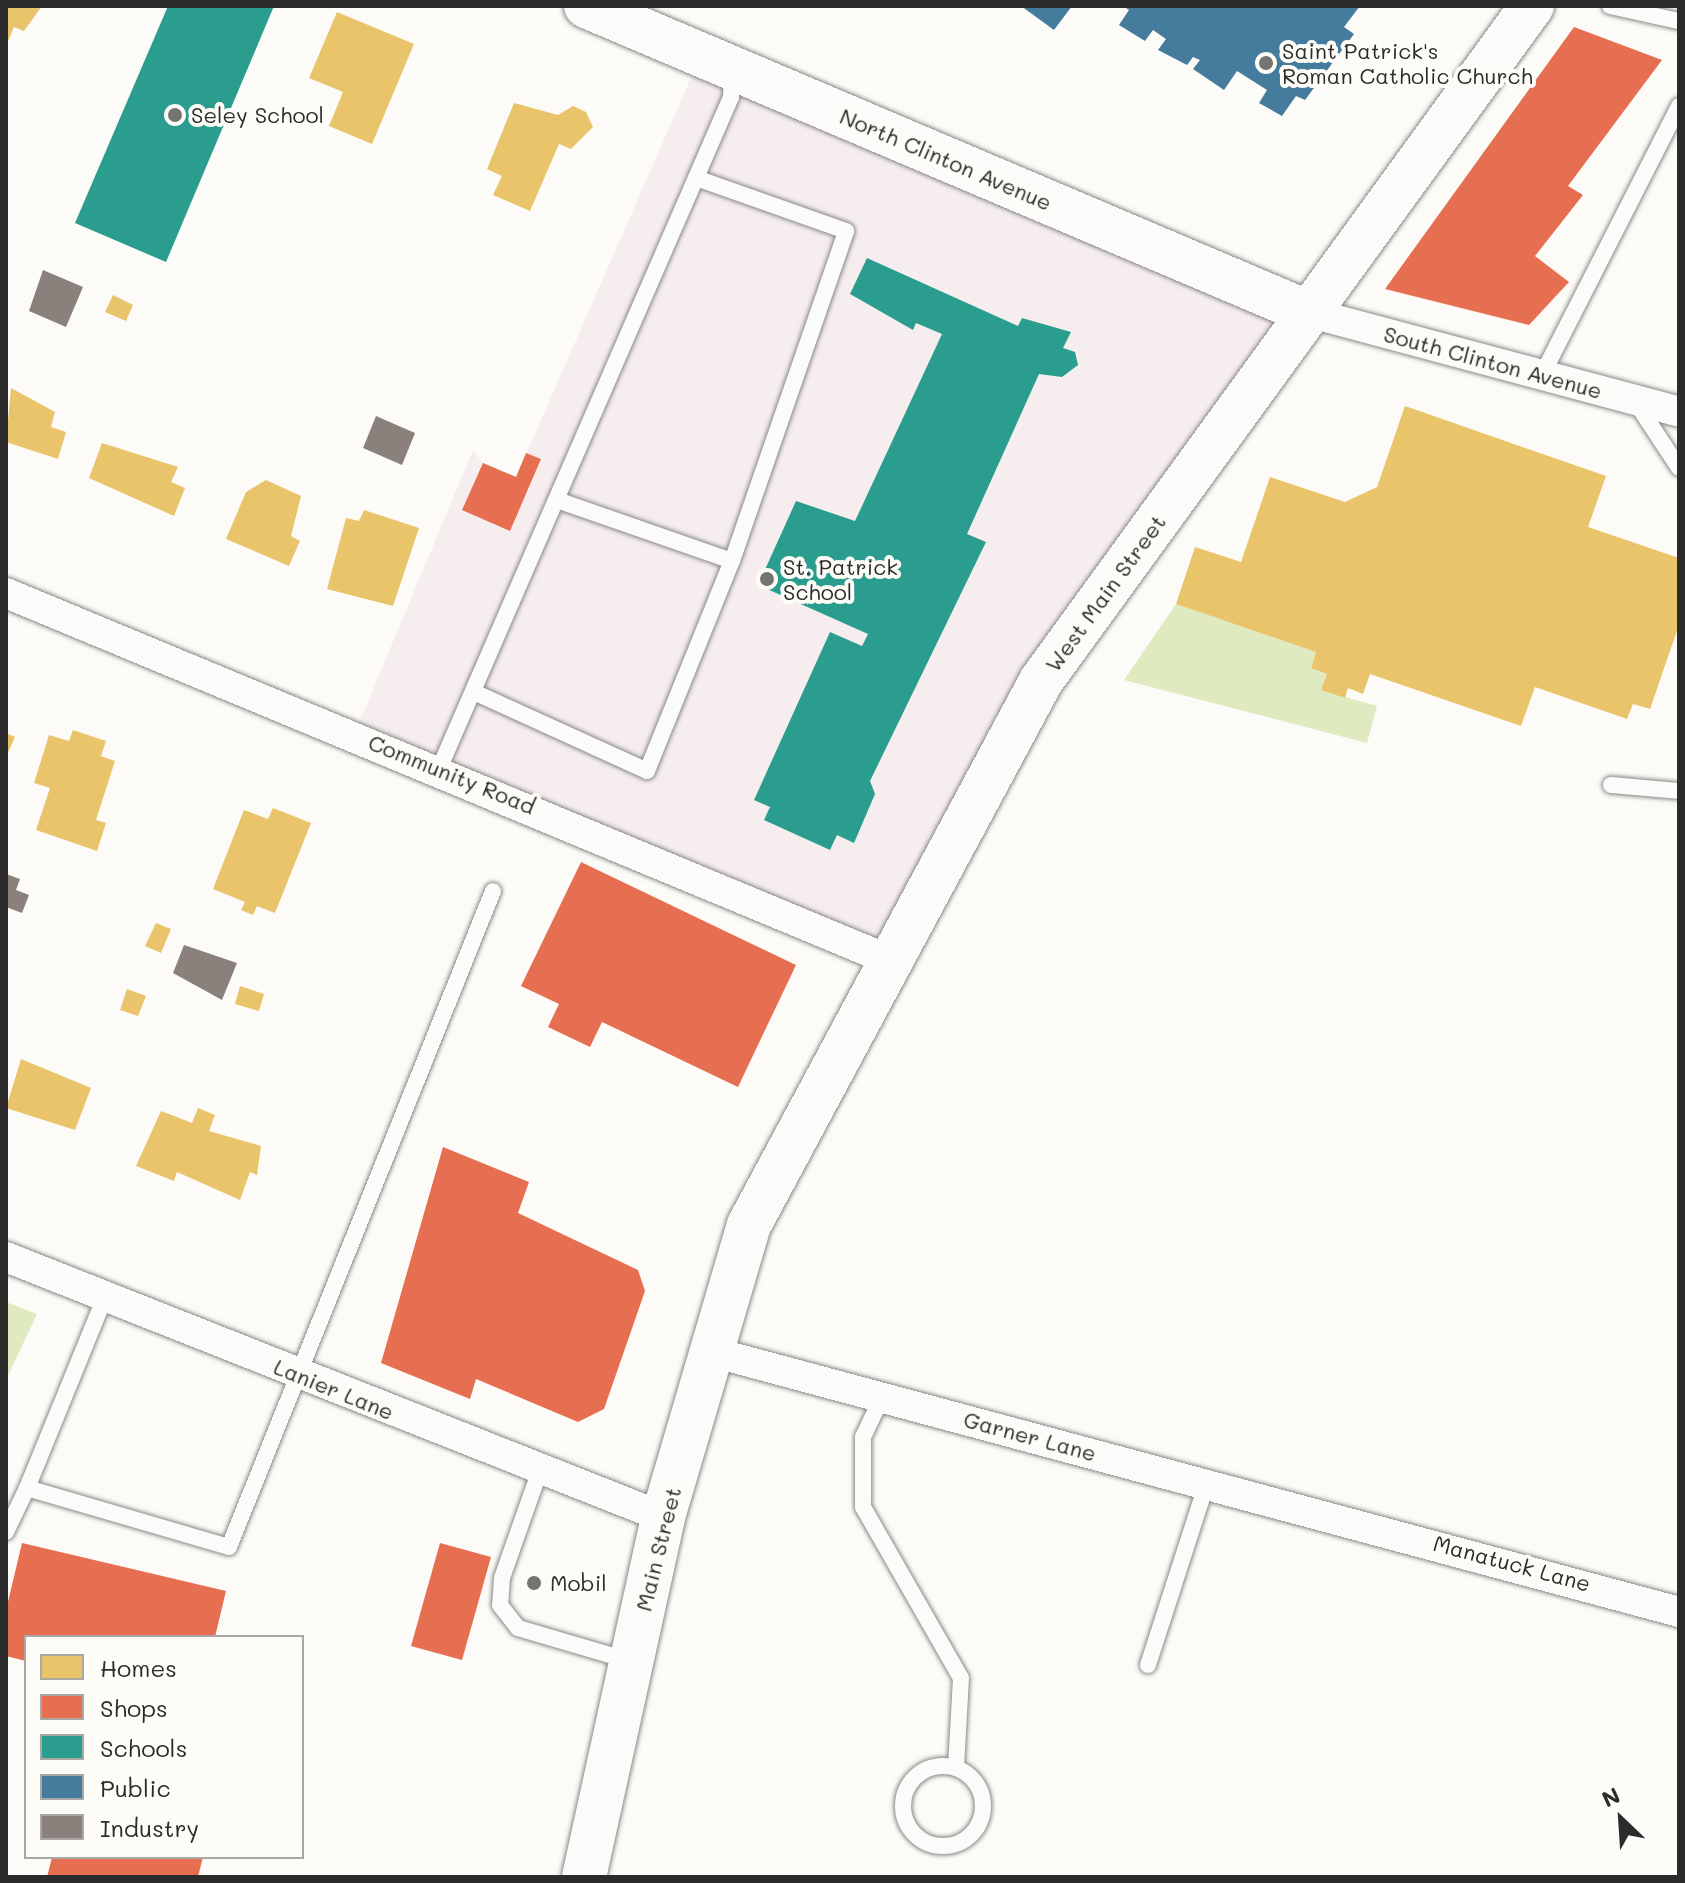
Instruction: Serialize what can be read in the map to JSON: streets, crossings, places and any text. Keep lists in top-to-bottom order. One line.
{"streets":{"main road":["North Clinton Avenue","West Main Street","Main Street"],"street":["South Clinton Avenue","Community Road","Lanier Lane","Garner Lane","Manatuck Lane"]},"crossings":[["North Clinton Avenue","South Clinton Avenue"],["North Clinton Avenue","West Main Street"],["South Clinton Avenue","West Main Street"],["West Main Street","Community Road"],["West Main Street","Main Street"],["Lanier Lane","Main Street"],["Garner Lane","Main Street"],["Garner Lane","Manatuck Lane"]],"places":["Saint Patrick's Roman Catholic Church","Seley School","St. Patrick School","Mobil"],"legend":["Homes","Shops","Schools","Public","Industry"],"north":"top left"}
